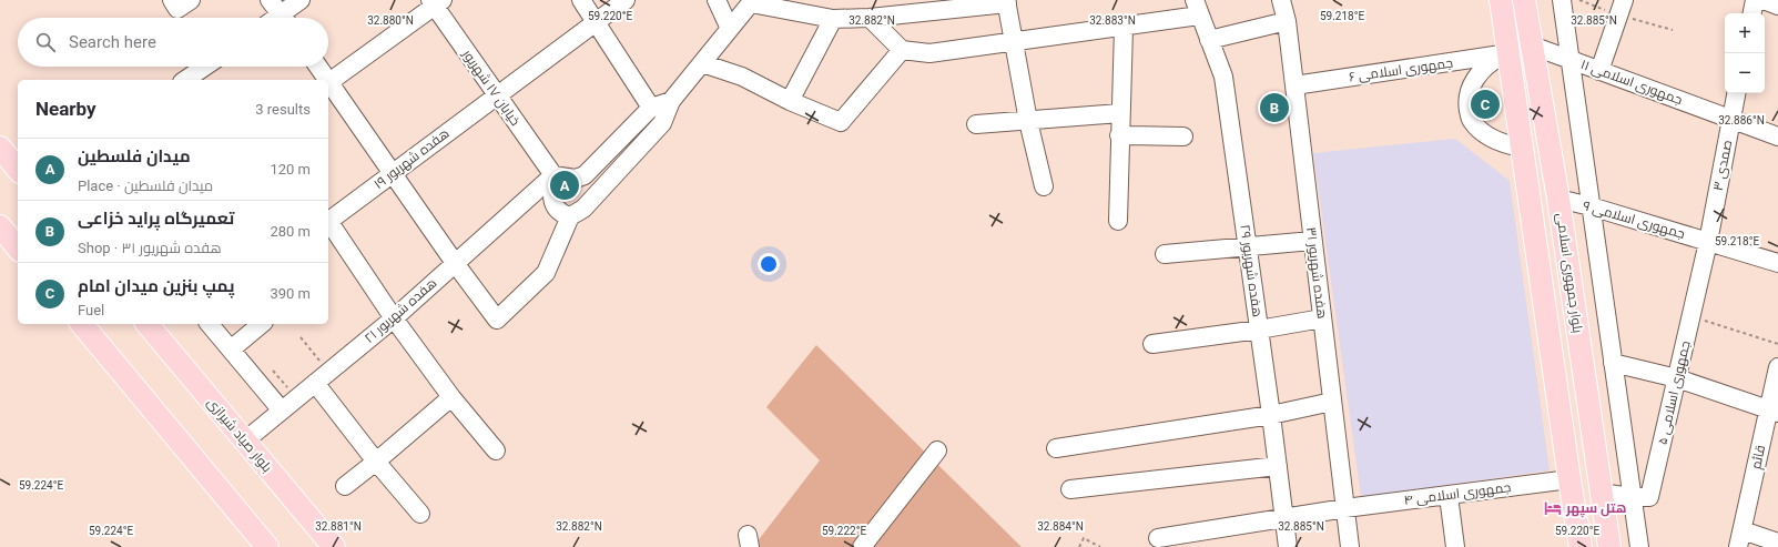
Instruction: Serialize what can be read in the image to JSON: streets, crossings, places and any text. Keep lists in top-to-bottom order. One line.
{"streets":{"main road":["بلوار جمهوری اسلامی","بلوار صیاد شیرازی"],"street":["جمهوری اسلامی ۶","جمهوری اسلامی ۱۱","خیابان ۱۷ شهریور","هفده شهریور ۱۹","صمدی ۳","جمهوری اسلامی ۹","هفده شهریور ۲۹","هفده شهریور ۳۱","هفده شهریور ۲۱","جمهوری اسلامی ۵","قائم","جمهوری اسلامی ۴"]},"crossings":[["جمهوری اسلامی ۶","هفده شهریور ۳۱"],["جمهوری اسلامی ۱۱","صمدی ۳"],["جمهوری اسلامی ۱۱","بلوار جمهوری اسلامی"],["خیابان ۱۷ شهریور","هفده شهریور ۱۹"],["خیابان ۱۷ شهریور","هفده شهریور ۲۱"],["صمدی ۳","جمهوری اسلامی ۹"],["صمدی ۳","جمهوری اسلامی ۵"],["جمهوری اسلامی ۹","بلوار جمهوری اسلامی"],["جمهوری اسلامی ۹","جمهوری اسلامی ۵"],["هفده شهریور ۲۹","جمهوری اسلامی ۴"],["هفده شهریور ۳۱","جمهوری اسلامی ۴"],["بلوار جمهوری اسلامی","جمهوری اسلامی ۵"],["هفده شهریور ۲۱","بلوار صیاد شیرازی"]],"places":{"hotel":["هتل سپهر"]},"page":{"map_buttons":["+","−"],"search":"Search here","heading":["Nearby","3 results"],"pins":["C","B","A"],"list":[{"mark":"A","name":"میدان فلسطین","note":"Place · میدان فلسطین","value":"120 m"},{"mark":"B","name":"تعمیرگاه پراید خزاعی","note":"Shop · هفده شهریور ۳۱","value":"280 m"},{"mark":"C","name":"پمپ بنزین میدان امام","note":"Fuel","value":"390 m"}]},"coordinates":["59.220°E","59.218°E","32.880°N","32.882°N","32.883°N","32.885°N","32.886°N","59.224°E","32.881°N","32.884°N","59.222°E"]}
